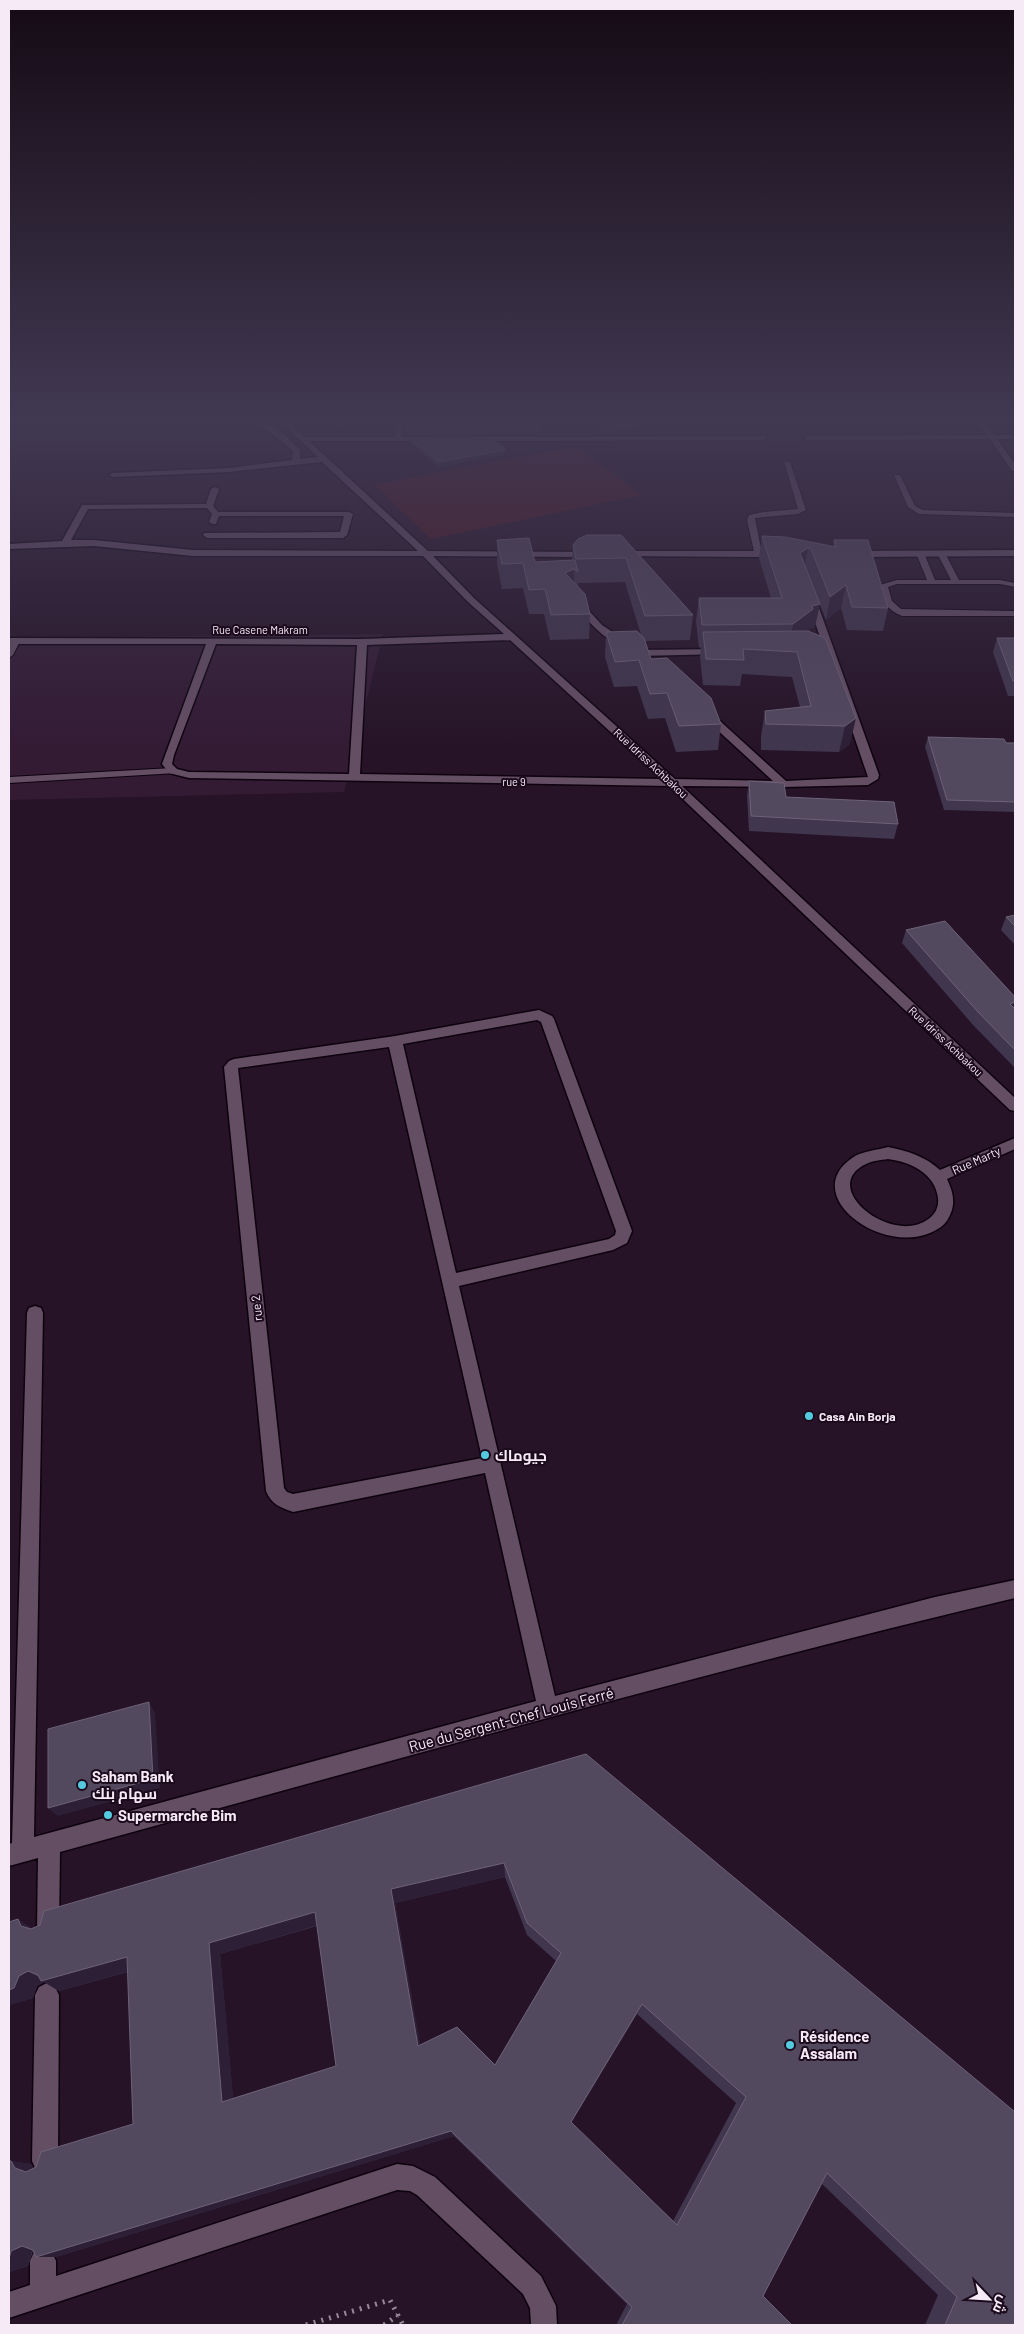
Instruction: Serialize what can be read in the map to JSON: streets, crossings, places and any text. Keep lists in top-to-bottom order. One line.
{"streets":{"street":["Rue Casene Makram","Rue Idriss Achbakou","rue 9","Rue Marty","rue 2","Rue du Sergent-Chef Louis Ferré"]},"crossings":[["Rue Casene Makram","Rue Idriss Achbakou"],["Rue Idriss Achbakou","rue 9"]],"places":["Casa Ain Borja","جيوماك","Saham Bank سهام بنك","Supermarche Bim","Résidence Assalam"],"north":"bottom right"}
